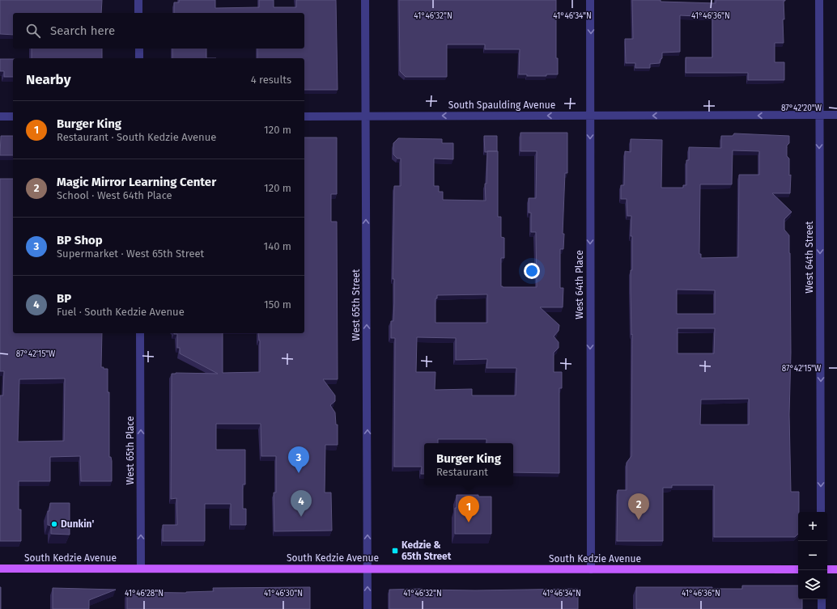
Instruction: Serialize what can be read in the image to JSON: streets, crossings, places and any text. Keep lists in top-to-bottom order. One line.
{"streets":{"main road":["South Kedzie Avenue"],"street":["South Spaulding Avenue","West 64th Street","West 64th Place","West 65th Street","West 65th Place"]},"crossings":[["South Spaulding Avenue","West 64th Street"],["South Spaulding Avenue","West 64th Place"],["South Spaulding Avenue","West 65th Street"],["West 64th Place","South Kedzie Avenue"],["West 65th Street","South Kedzie Avenue"],["West 65th Place","South Kedzie Avenue"]],"one_way":["South Spaulding Avenue","West 64th Street","West 64th Place","West 65th Street","West 65th Place"],"places":{"other":["Dunkin'"],"transit":["Kedzie & 65th Street"]},"page":{"search":"Search here","heading":["Nearby","4 results"],"list":[{"mark":"1","name":"Burger King","note":"Restaurant · South Kedzie Avenue","value":"120 m"},{"mark":"2","name":"Magic Mirror Learning Center","note":"School · West 64th Place","value":"120 m"},{"mark":"3","name":"BP Shop","note":"Supermarket · West 65th Street","value":"140 m"},{"mark":"4","name":"BP","note":"Fuel · South Kedzie Avenue","value":"150 m"}],"popup":["Burger King","Restaurant"],"pins":["3","4","2","1"],"map_buttons":["+","−"]},"coordinates":["41°46'32\"N","41°46'34\"N","41°46'36\"N","87°42'20\"W","87°42'15\"W","41°46'28\"N","41°46'30\"N"]}
